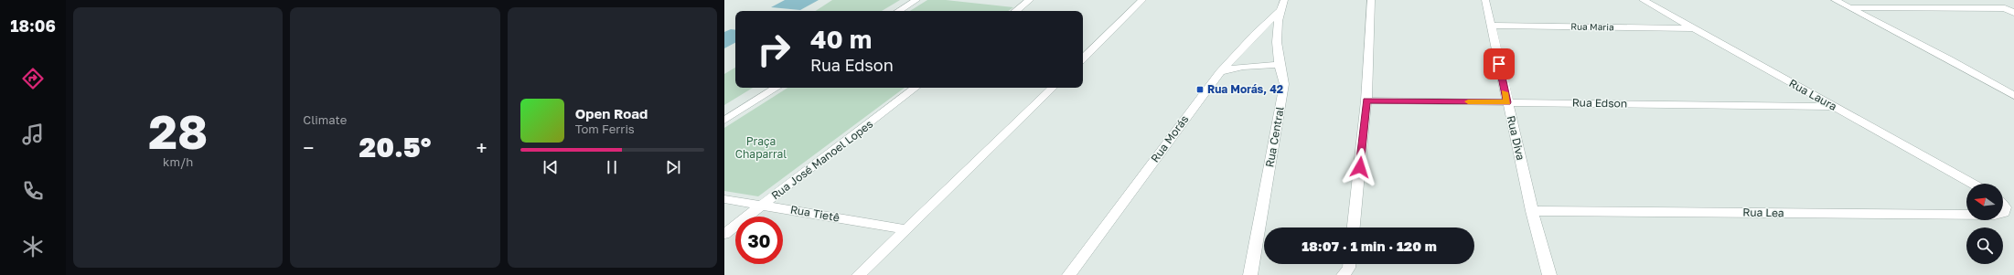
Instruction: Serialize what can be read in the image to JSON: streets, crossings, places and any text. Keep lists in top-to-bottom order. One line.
{"streets":{"street":["Rua Maria","Rua Laura","Rua Edson","Rua Central","Rua Diva","Rua Morás","Rua José Manoel Lopes","Rua Lea","Rua Tietê"]},"crossings":[["Rua Maria","Rua Laura"],["Rua Maria","Rua Diva"],["Rua Laura","Rua Edson"],["Rua Edson","Rua Diva"],["Rua Central","Rua Morás"],["Rua Diva","Rua Lea"],["Rua José Manoel Lopes","Rua Tietê"]],"parks":["Praça Chaparral"],"places":{"transit":["Rua Morás, 42"]},"north":"left","page":{"tabs":"18:06","tile":[["28","km/h"],"Climate"],"turn":["40 m","Rua Edson"],"song":["Open Road","Tom Ferris"],"heat":["−","20.5°","+"],"limit":"30","trip":"18:07 · 1 min · 120 m"}}
